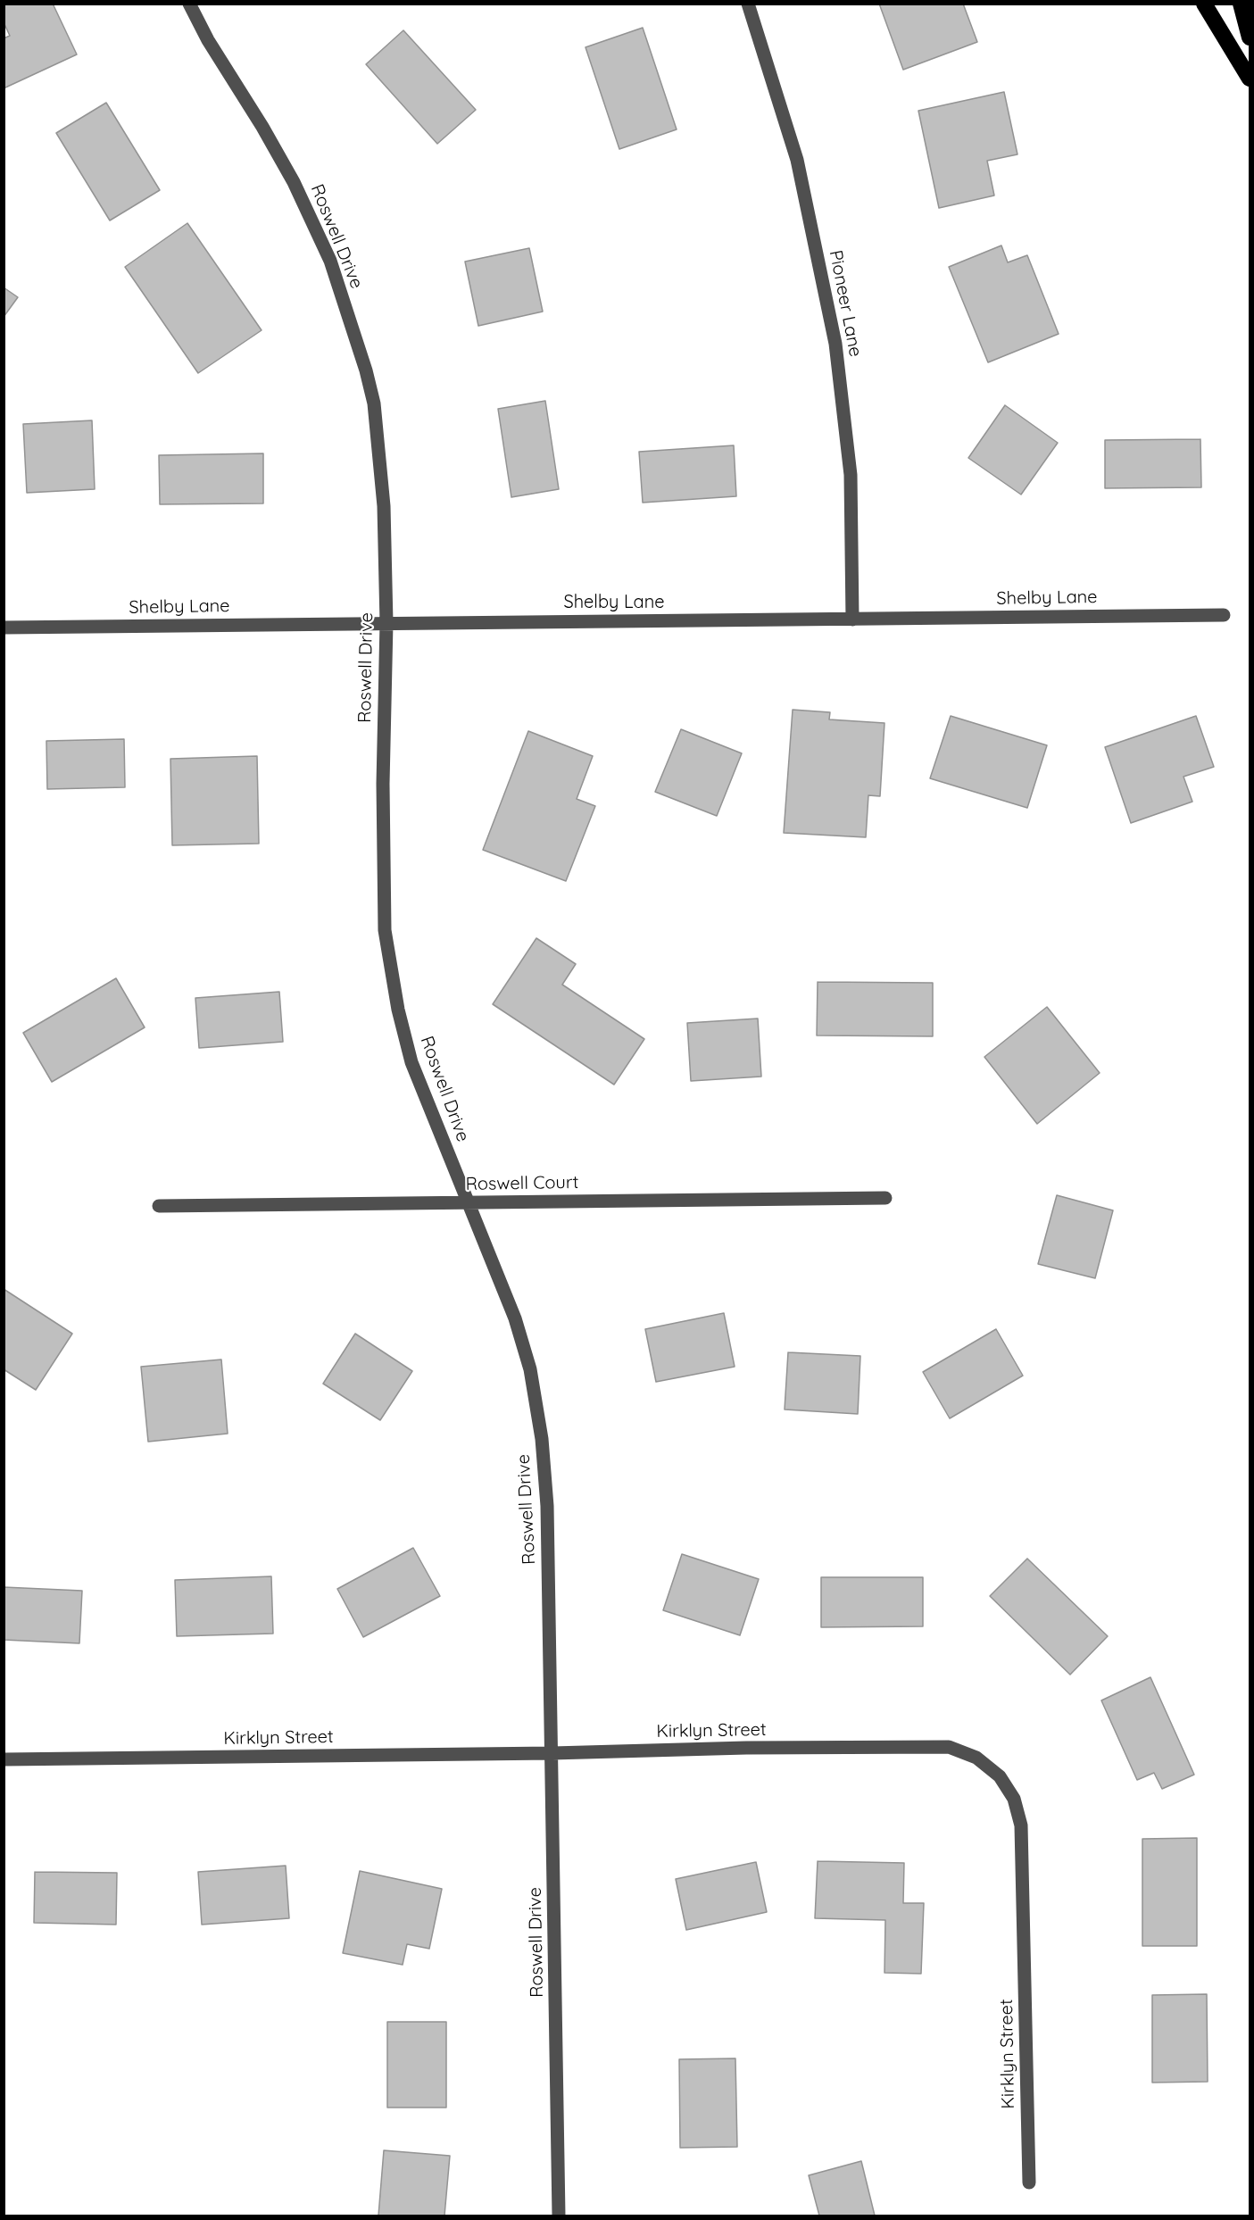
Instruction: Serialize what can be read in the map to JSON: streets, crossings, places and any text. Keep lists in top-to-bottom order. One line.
{"streets":{"street":["Roswell Drive","Pioneer Lane","Shelby Lane","Roswell Court","Kirklyn Street"]},"crossings":[["Roswell Drive","Shelby Lane"],["Roswell Drive","Roswell Court"],["Roswell Drive","Kirklyn Street"],["Pioneer Lane","Shelby Lane"]]}
